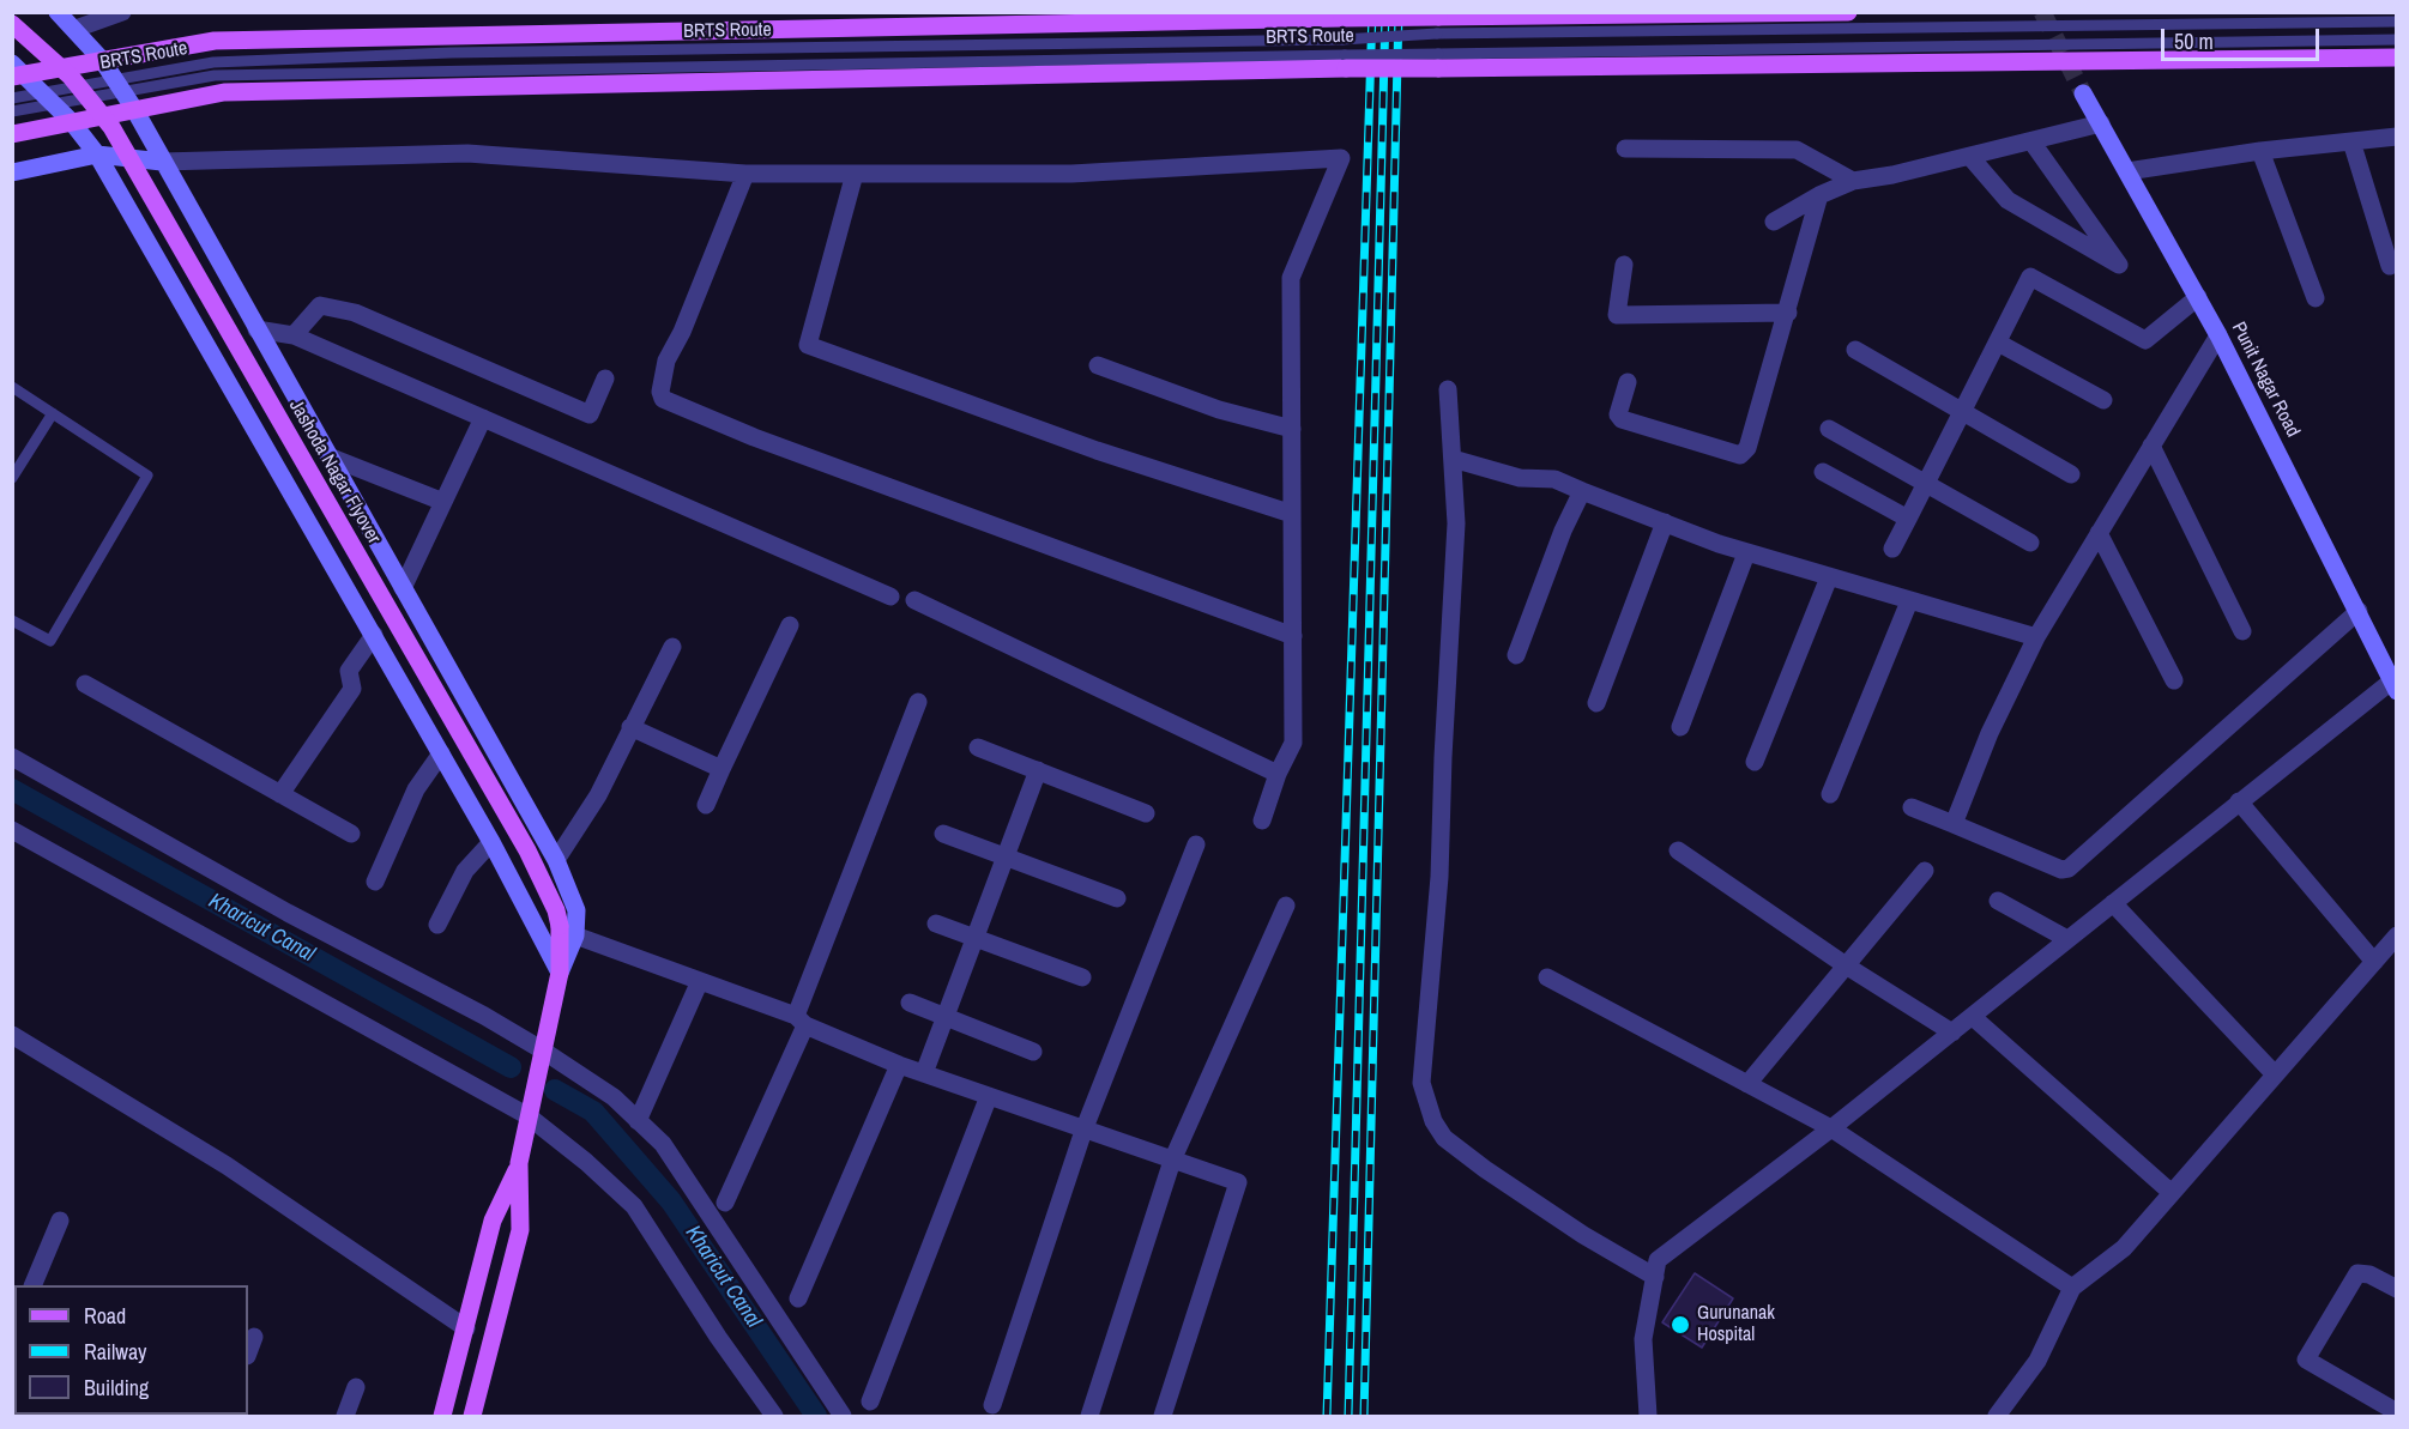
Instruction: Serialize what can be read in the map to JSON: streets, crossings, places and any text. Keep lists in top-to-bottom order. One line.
{"streets":{"main road":["Jashoda Nagar Flyover"],"street":["Punit Nagar Road"],"lane":["BRTS Route"]},"water":["Kharicut Canal"],"places":["Gurunanak Hospital"],"legend":["Road","Railway","Building"],"scale_bar":"50 m"}
